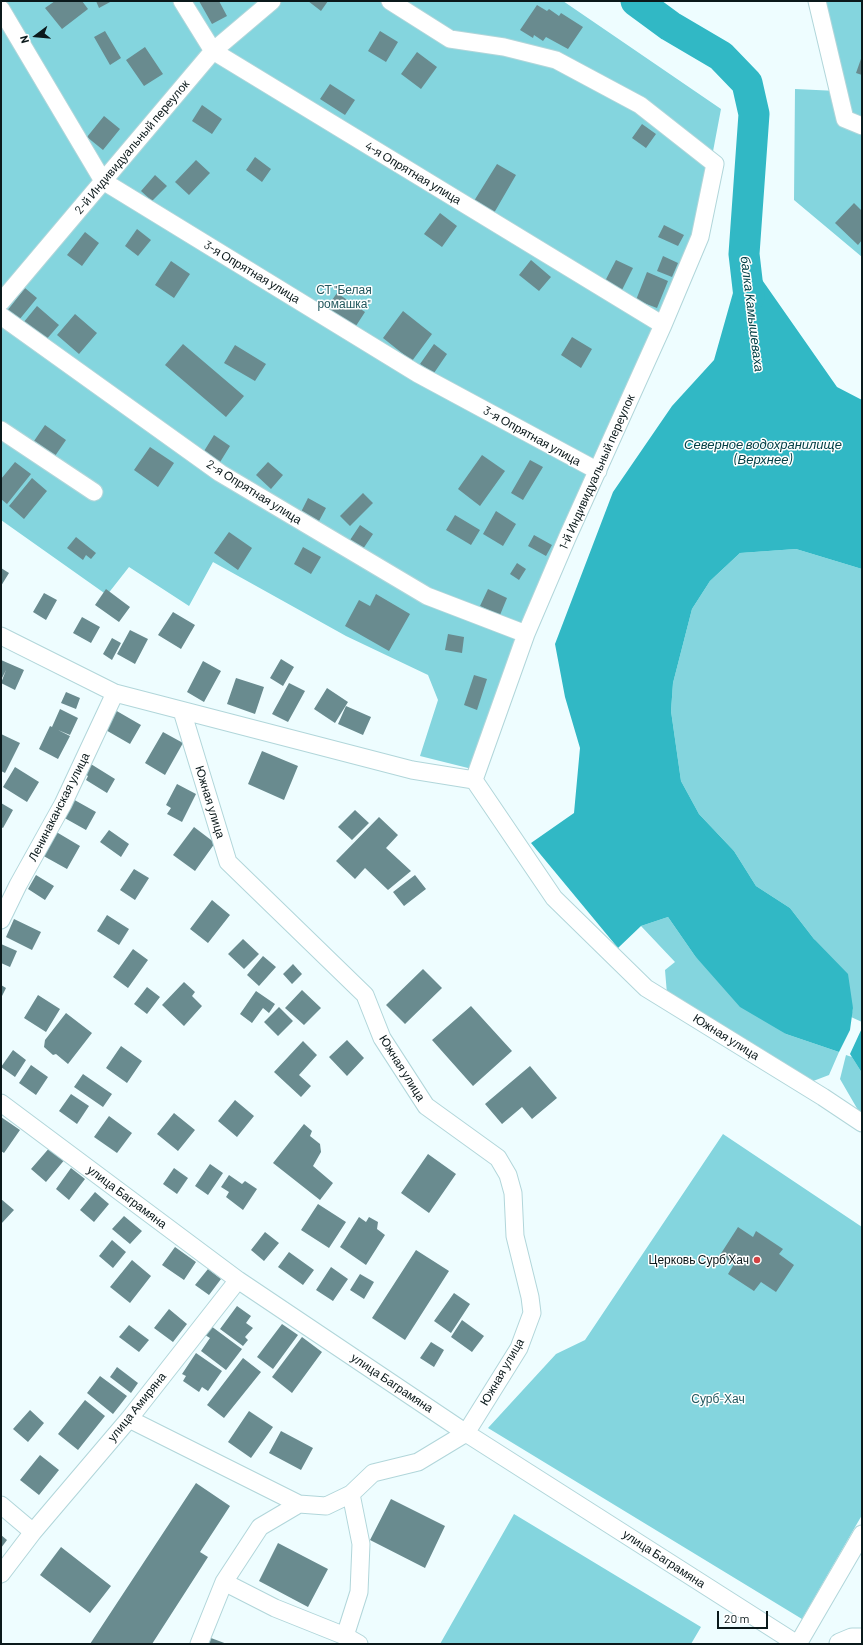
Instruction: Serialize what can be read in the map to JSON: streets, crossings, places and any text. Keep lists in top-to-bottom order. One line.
{"streets":{"street":["2-й Индивидуальный переулок","4-я Опрятная улица","3-я Опрятная улица","1-й Индивидуальный переулок","2-я Опрятная улица","Южная улица","Ленинаканская улица","улица Баграмяна","улица Амиряна"]},"crossings":[["2-й Индивидуальный переулок","4-я Опрятная улица"],["2-й Индивидуальный переулок","3-я Опрятная улица"],["4-я Опрятная улица","1-й Индивидуальный переулок"],["3-я Опрятная улица","1-й Индивидуальный переулок"],["1-й Индивидуальный переулок","2-я Опрятная улица"],["1-й Индивидуальный переулок","Южная улица"],["Южная улица","улица Баграмяна"],["улица Баграмяна","улица Амиряна"]],"water":["балка Камышеваха","Северное водохранилище (Верхнее)"],"parks":["СТ \"Белая ромашка\"","Сурб-Хач"],"places":["Церковь Сурб Хач"],"scale_bar":"20 m","north":"left"}
